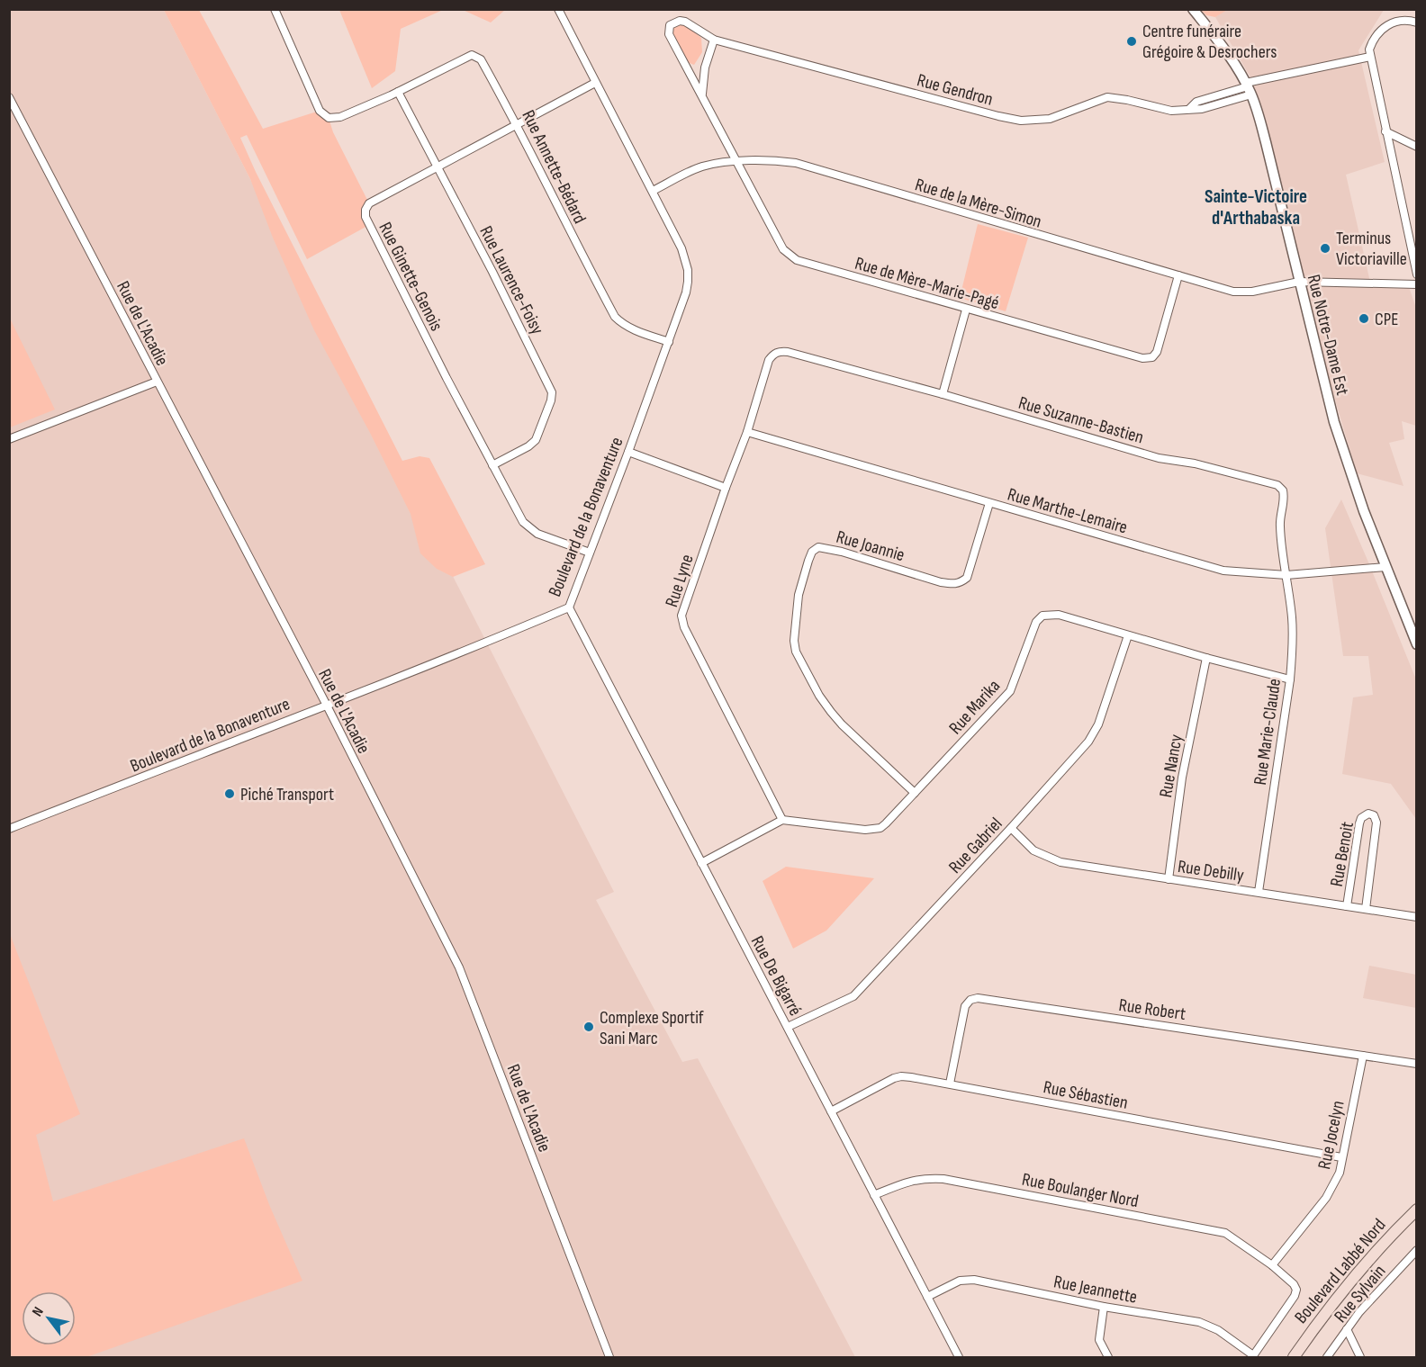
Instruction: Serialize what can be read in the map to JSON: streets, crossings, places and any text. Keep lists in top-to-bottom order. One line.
{"streets":{"main road":["Boulevard Labbé Nord"],"street":["Rue Gendron","Rue Annette-Bédard","Rue de la Mère-Simon","Rue Ginette-Genois","Rue Laurence-Foisy","Rue de Mère-Marie-Pagé","Rue de L'Acadie","Rue Notre-Dame Est","Rue Suzanne-Bastien","Rue Marthe-Lemaire","Boulevard de la Bonaventure","Rue Joannie","Rue Lyne","Rue Marika","Rue Marie-Claude","Rue Nancy","Rue Gabriel","Rue Benoit","Rue Debilly","Rue De Bigarré","Rue Robert","Rue Sébastien","Rue Jocelyn","Rue Boulanger Nord","Rue Jeannette","Rue Sylvain"]},"crossings":[["Rue Gendron","Rue de Mère-Marie-Pagé"],["Rue Gendron","Rue Notre-Dame Est"],["Rue Annette-Bédard","Rue Ginette-Genois"],["Rue Annette-Bédard","Rue Laurence-Foisy"],["Rue Annette-Bédard","Boulevard de la Bonaventure"],["Rue de la Mère-Simon","Rue de Mère-Marie-Pagé"],["Rue de la Mère-Simon","Rue Notre-Dame Est"],["Rue de la Mère-Simon","Boulevard de la Bonaventure"],["Rue Ginette-Genois","Rue Laurence-Foisy"],["Rue Ginette-Genois","Boulevard de la Bonaventure"],["Rue de L'Acadie","Boulevard de la Bonaventure"],["Rue Notre-Dame Est","Rue Marthe-Lemaire"],["Rue Suzanne-Bastien","Rue Marthe-Lemaire"],["Rue Suzanne-Bastien","Rue Lyne"],["Rue Suzanne-Bastien","Rue Marie-Claude"],["Rue Marthe-Lemaire","Rue Joannie"],["Rue Marthe-Lemaire","Rue Lyne"],["Rue Marthe-Lemaire","Rue Marie-Claude"],["Boulevard de la Bonaventure","Rue De Bigarré"],["Rue Joannie","Rue Marika"],["Rue Lyne","Rue Marika"],["Rue Marika","Rue Marie-Claude"],["Rue Marika","Rue Nancy"],["Rue Marika","Rue Gabriel"],["Rue Marie-Claude","Rue Debilly"],["Rue Nancy","Rue Debilly"],["Rue Gabriel","Rue Debilly"],["Rue Gabriel","Rue De Bigarré"],["Rue Benoit","Rue Debilly"],["Rue De Bigarré","Rue Sébastien"],["Rue De Bigarré","Rue Boulanger Nord"],["Rue De Bigarré","Rue Jeannette"],["Rue Robert","Rue Sébastien"],["Rue Robert","Rue Jocelyn"],["Rue Sébastien","Rue Jocelyn"],["Rue Jocelyn","Rue Boulanger Nord"],["Rue Boulanger Nord","Rue Jeannette"]],"districts":["Sainte-Victoire d'Arthabaska"],"places":["Centre funéraire Grégoire & Desrochers","Terminus Victoriaville","CPE","Piché Transport","Complexe Sportif Sani Marc"],"north":"top left"}
